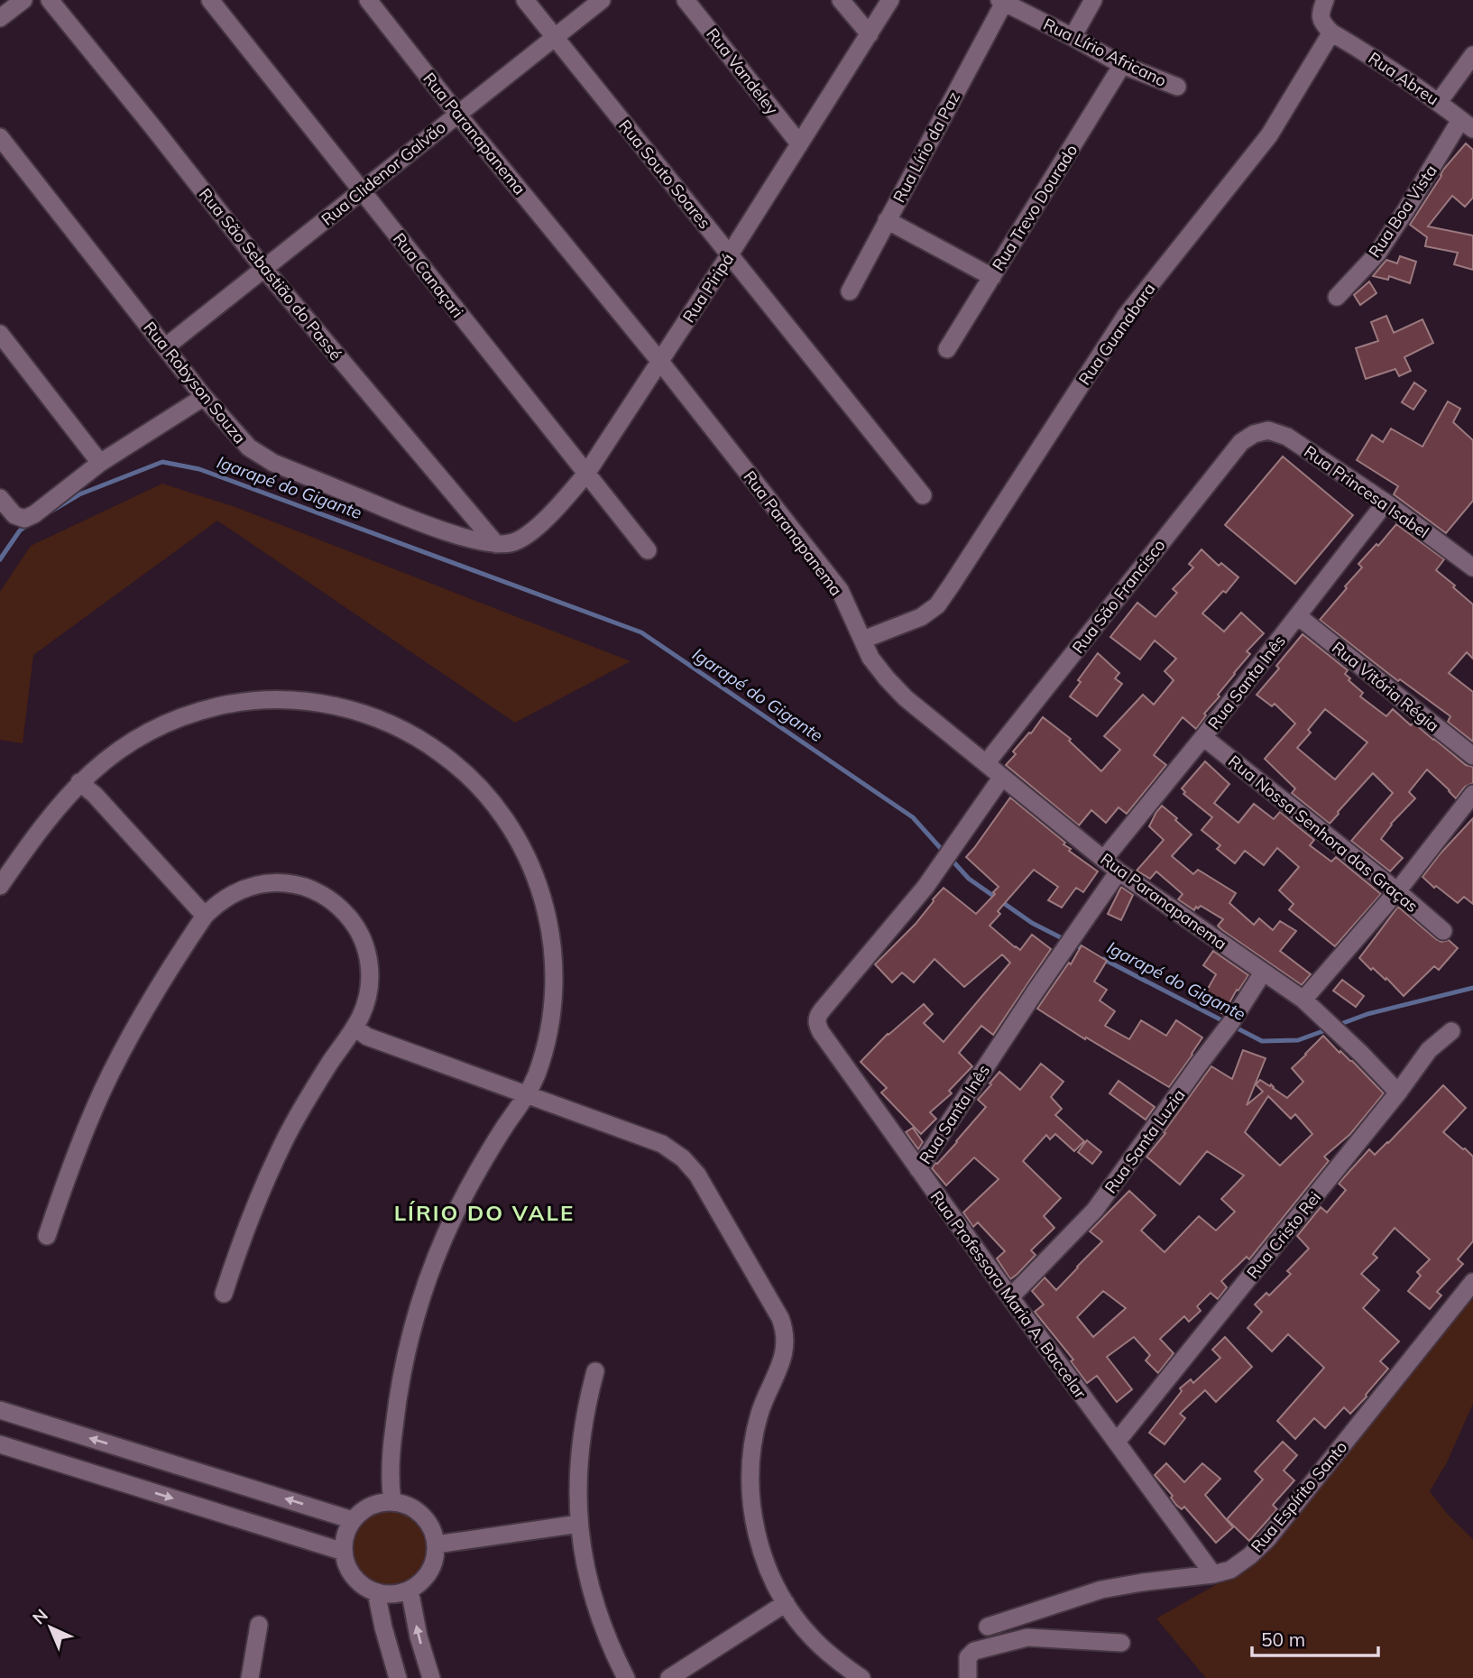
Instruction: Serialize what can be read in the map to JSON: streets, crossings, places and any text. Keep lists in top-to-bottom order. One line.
{"streets":{"street":["Rua Lírio Africano","Rua Vandeley","Rua Abreu","Rua Paranapanema","Rua Lírio da Paz","Rua Clidenor Galvão","Rua Souto Soares","Rua Trevo Dourado","Rua Boa Vista","Rua São Sebastião do Passé","Rua Canaçari","Rua Piripá","Rua Guanabara","Rua Robyson Souza","Rua Princesa Isabel","Rua São Francisco","Rua Santa Inês","Rua Vitória Régia","Rua Nossa Senhora das Graças","Rua Santa Luzia","Rua Cristo Rei","Rua Professora Maria A. Baccelar","Rua Espírito Santo"]},"crossings":[["Rua Lírio Africano","Rua Lírio da Paz"],["Rua Lírio Africano","Rua Trevo Dourado"],["Rua Vandeley","Rua Piripá"],["Rua Abreu","Rua Boa Vista"],["Rua Abreu","Rua Guanabara"],["Rua Paranapanema","Rua Clidenor Galvão"],["Rua Paranapanema","Rua Piripá"],["Rua Paranapanema","Rua Guanabara"],["Rua Paranapanema","Rua São Francisco"],["Rua Paranapanema","Rua Santa Inês"],["Rua Paranapanema","Rua Santa Luzia"],["Rua Paranapanema","Rua Cristo Rei"],["Rua Paranapanema","Rua Professora Maria A. Baccelar"],["Rua Clidenor Galvão","Rua Souto Soares"],["Rua Clidenor Galvão","Rua São Sebastião do Passé"],["Rua Clidenor Galvão","Rua Canaçari"],["Rua Clidenor Galvão","Rua Robyson Souza"],["Rua Souto Soares","Rua Piripá"],["Rua São Sebastião do Passé","Rua Piripá"],["Rua São Sebastião do Passé","Rua Robyson Souza"],["Rua Canaçari","Rua Piripá"],["Rua Piripá","Rua Robyson Souza"],["Rua Princesa Isabel","Rua São Francisco"],["Rua Princesa Isabel","Rua Santa Inês"],["Rua Santa Inês","Rua Vitória Régia"],["Rua Santa Inês","Rua Nossa Senhora das Graças"],["Rua Santa Inês","Rua Professora Maria A. Baccelar"],["Rua Santa Luzia","Rua Professora Maria A. Baccelar"],["Rua Cristo Rei","Rua Professora Maria A. Baccelar"],["Rua Professora Maria A. Baccelar","Rua Espírito Santo"]],"districts":["LÍRIO DO VALE"],"water":["Igarapé do Gigante"],"scale_bar":"50 m","north":"top left"}
